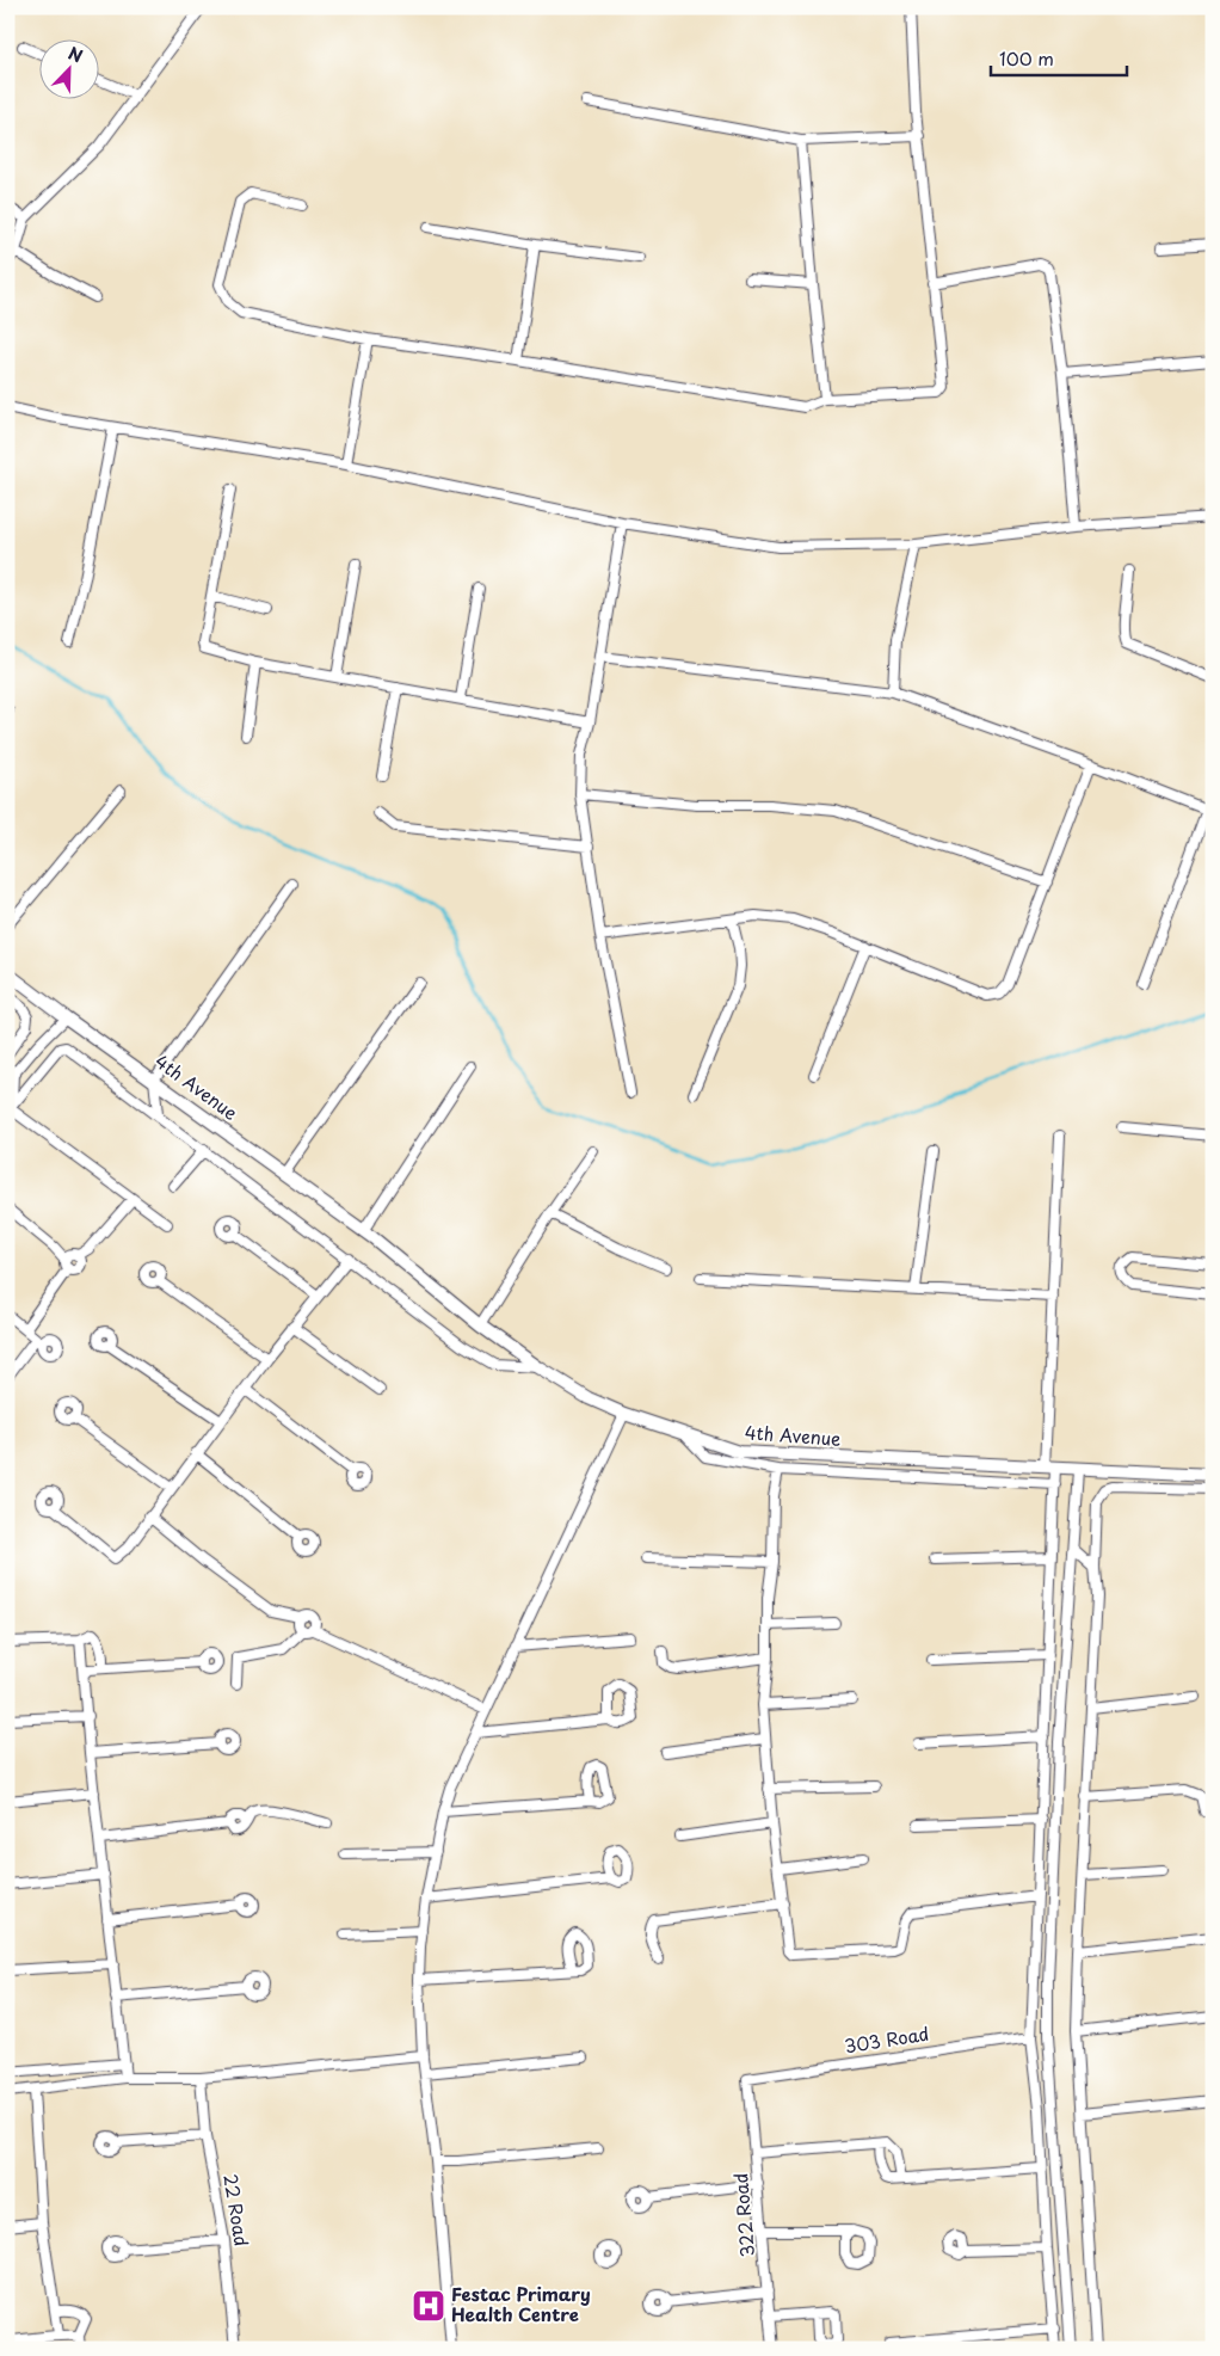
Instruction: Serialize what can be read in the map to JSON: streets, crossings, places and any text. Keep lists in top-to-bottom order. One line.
{"streets":{"main road":["4th Avenue"],"street":["303 Road","22 Road","322 Road"]},"crossings":[["303 Road","322 Road"]],"places":{"hospital":["Festac Primary Health Centre"]},"scale_bar":"100 m","north":"top right"}
